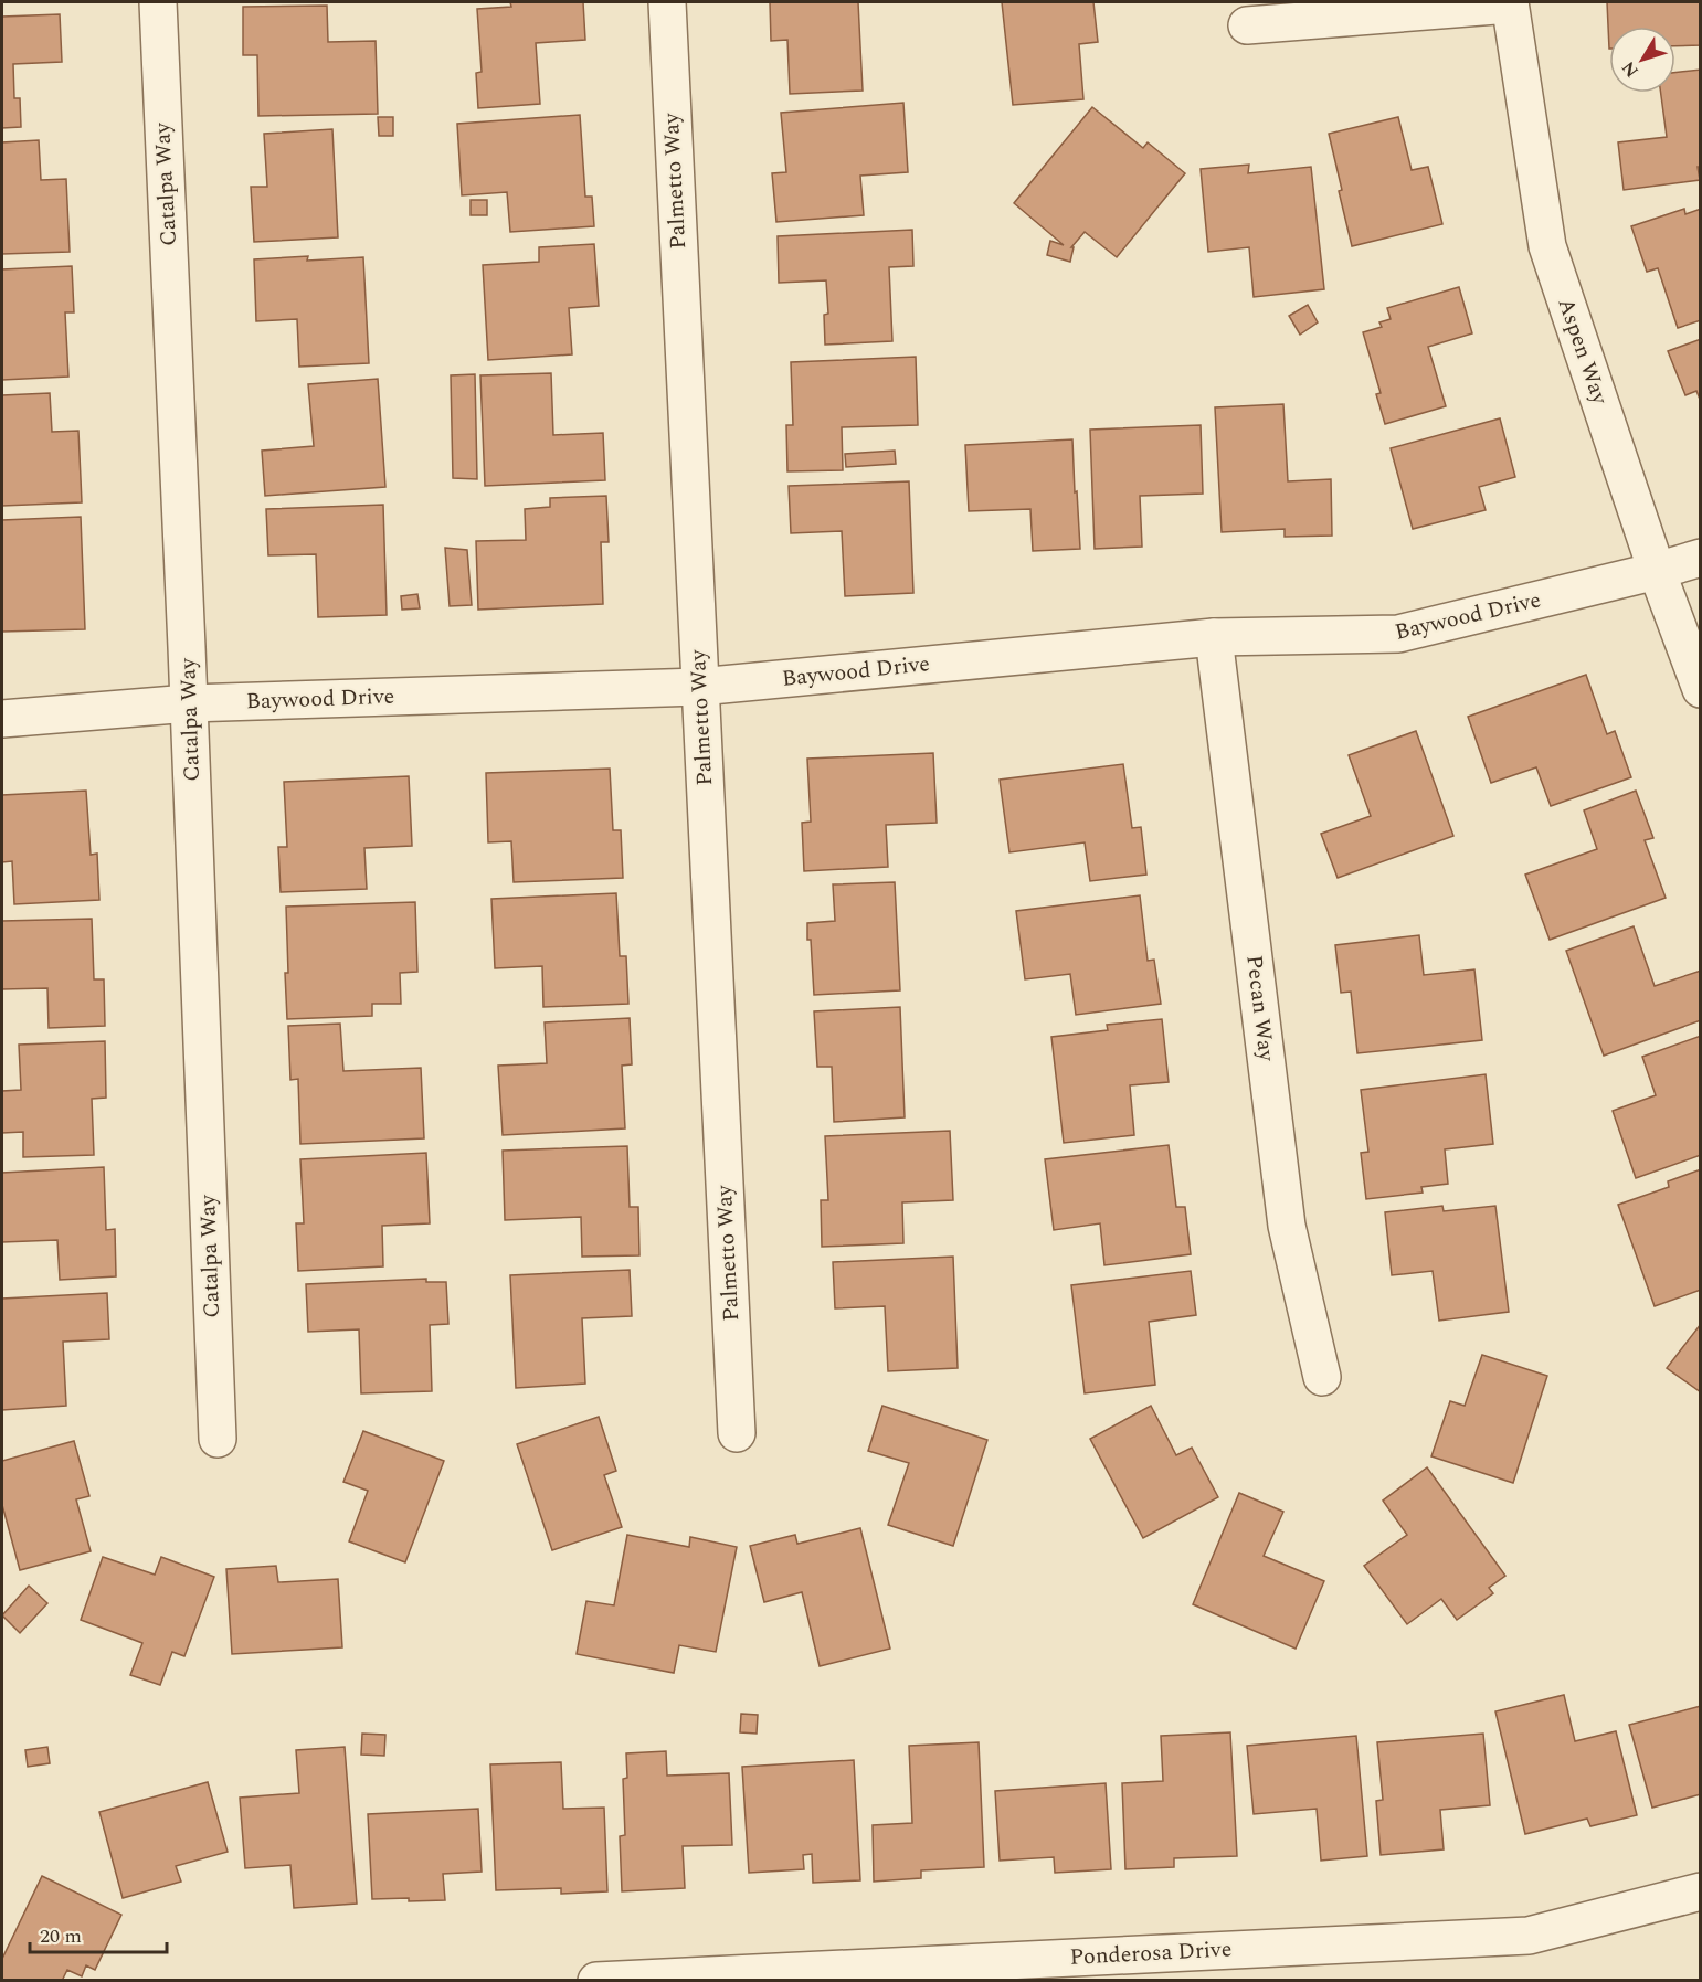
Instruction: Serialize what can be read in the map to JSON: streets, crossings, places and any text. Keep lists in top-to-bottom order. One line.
{"streets":{"street":["Palmetto Way","Catalpa Way","Aspen Way","Baywood Drive","Pecan Way","Ponderosa Drive"]},"crossings":[["Palmetto Way","Baywood Drive"],["Catalpa Way","Baywood Drive"],["Aspen Way","Baywood Drive"],["Baywood Drive","Pecan Way"]],"scale_bar":"20 m","north":"bottom left"}
